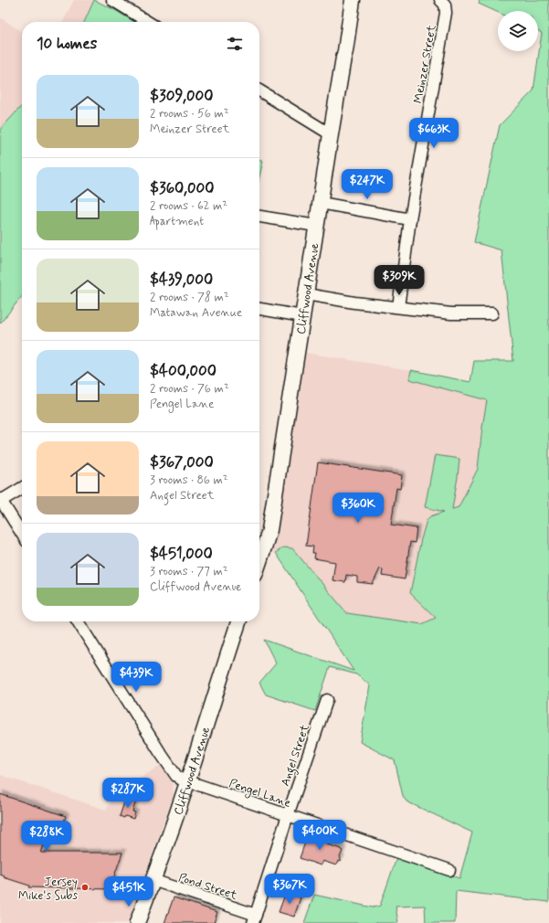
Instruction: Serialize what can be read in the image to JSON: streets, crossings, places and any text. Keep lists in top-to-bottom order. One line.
{"streets":{"main road":["Cliffwood Avenue"],"street":["Meinzer Street","Angel Street","Pengel Lane","Pond Street"]},"crossings":[["Cliffwood Avenue","Pengel Lane"],["Cliffwood Avenue","Pond Street"],["Angel Street","Pengel Lane"],["Angel Street","Pond Street"]],"places":["Jersey Mike's Subs"],"page":{"heading":"10 homes","list":[{"name":"$309,000","note":"2 rooms · 56 m² · Meinzer Street"},{"name":"$360,000","note":"2 rooms · 62 m² · Apartment"},{"name":"$439,000","note":"2 rooms · 78 m² · Matawan Avenue"},{"name":"$400,000","note":"2 rooms · 76 m² · Pengel Lane"},{"name":"$367,000","note":"3 rooms · 86 m² · Angel Street"},{"name":"$451,000","note":"3 rooms · 77 m² · Cliffwood Avenue"}],"price":["$663K","$247K","$309K","$360K","$439K","$287K","$400K","$288K","$367K","$451K"]}}
